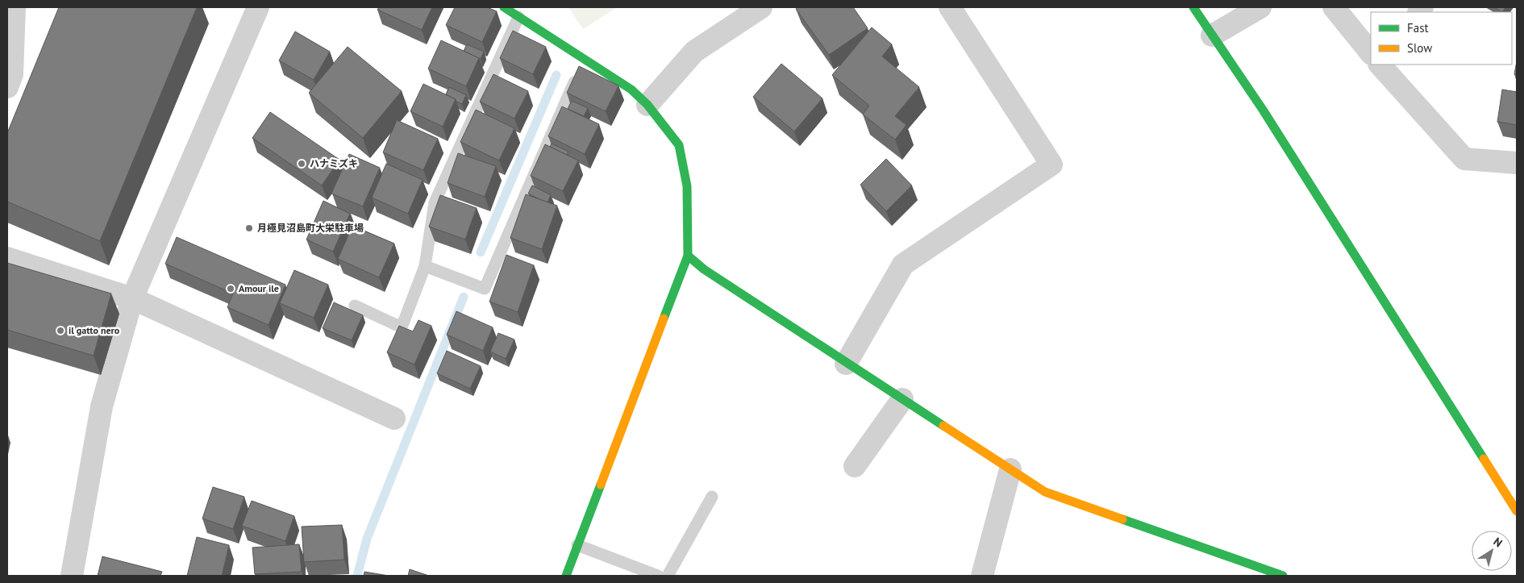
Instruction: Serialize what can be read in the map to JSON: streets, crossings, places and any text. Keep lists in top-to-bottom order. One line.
{"places":["ハナミズキ","月極見沼島町大栄駐車場","Amour ile","il gatto nero"],"legend":["Fast","Slow"],"north":"top right"}
